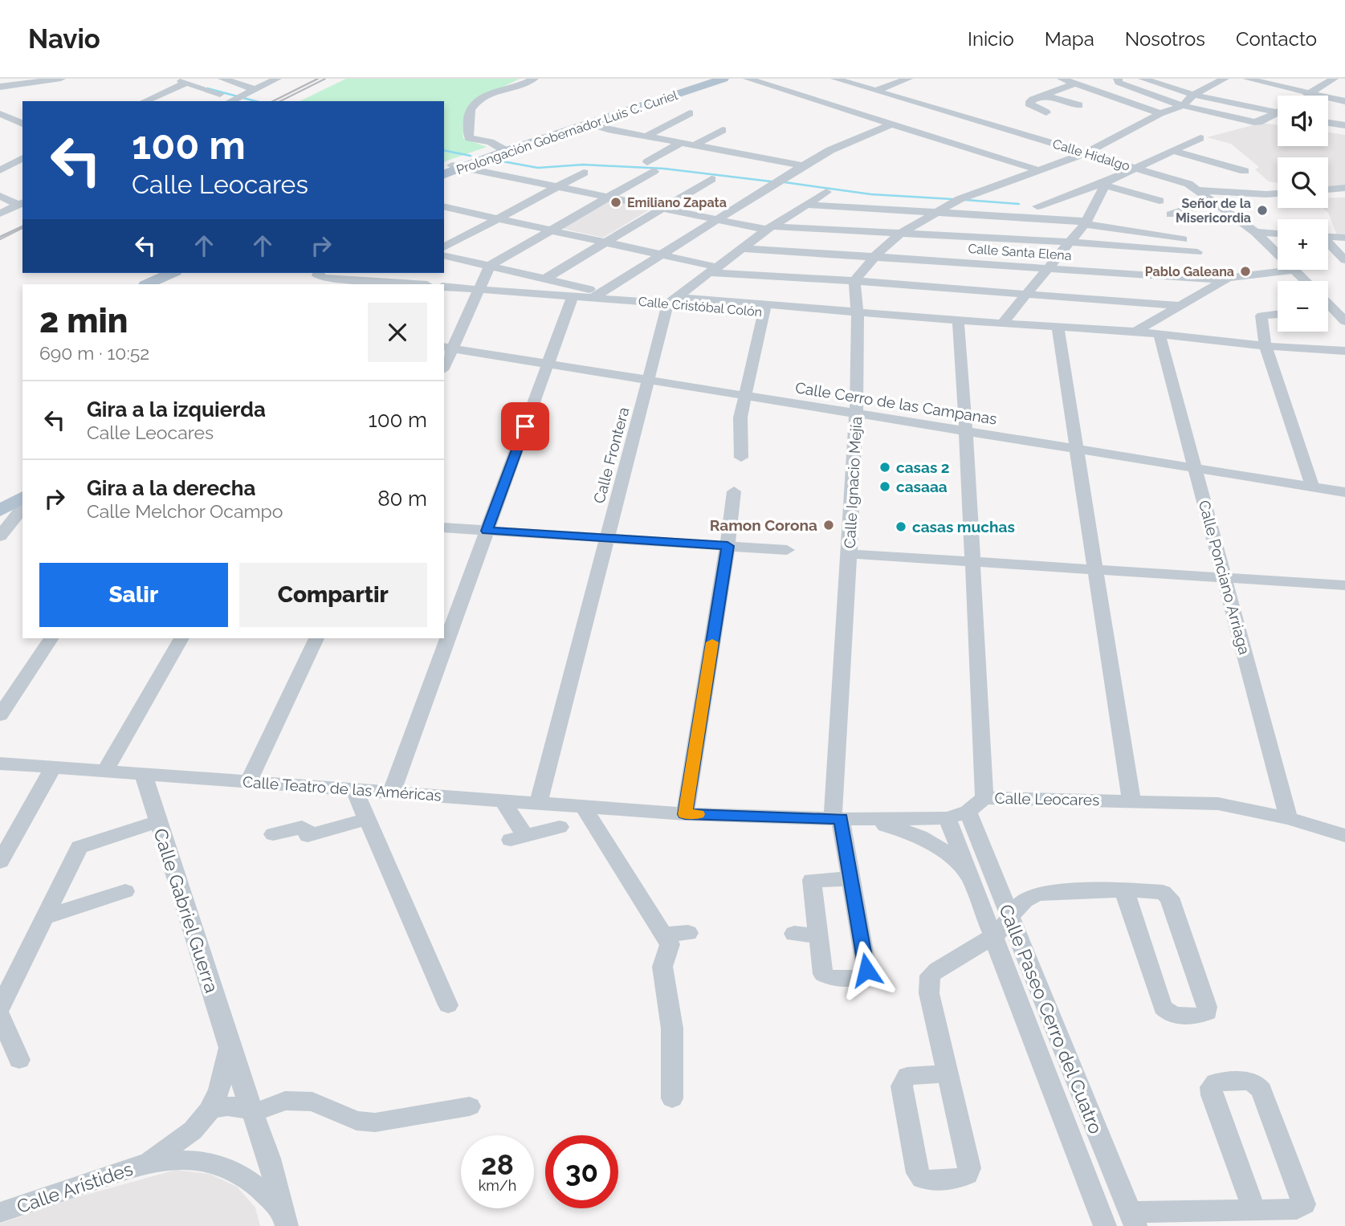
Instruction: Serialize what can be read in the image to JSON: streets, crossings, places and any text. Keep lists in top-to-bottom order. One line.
{"streets":{"main road":["Prolongación Gobernador Luis C. Curiel"],"street":["Calle Hidalgo","Calle Santa Elena","Calle Cristóbal Colón","Calle Cerro de las Campanas","Calle Frontera","Calle Ignacio Mejía","Calle Ponciano Arriaga","Calle Teatro de las Américas","Calle Leocares","Calle Gabriel Guerra","Calle Paseo Cerro del Cuatro","Calle Arístides"]},"crossings":[["Calle Hidalgo","Calle Santa Elena"],["Calle Cristóbal Colón","Calle Frontera"],["Calle Cristóbal Colón","Calle Ignacio Mejía"],["Calle Cristóbal Colón","Calle Ponciano Arriaga"],["Calle Cerro de las Campanas","Calle Frontera"],["Calle Cerro de las Campanas","Calle Ignacio Mejía"],["Calle Cerro de las Campanas","Calle Ponciano Arriaga"],["Calle Frontera","Calle Teatro de las Américas"],["Calle Ignacio Mejía","Calle Leocares"],["Calle Ponciano Arriaga","Calle Leocares"],["Calle Teatro de las Américas","Calle Leocares"],["Calle Teatro de las Américas","Calle Gabriel Guerra"],["Calle Leocares","Calle Paseo Cerro del Cuatro"],["Calle Gabriel Guerra","Calle Arístides"]],"places":["Emiliano Zapata","Señor de la Misericordia","Pablo Galeana","casas 2","casaaa","Ramon Corona","casas muchas"],"page":{"header":"Navio","nav":["Inicio","Mapa","Nosotros","Contacto"],"map_buttons":["+","−"],"turn":["100 m","Calle Leocares"],"heading":["2 min","690 m · 10:52"],"list":[{"name":"Gira a la izquierda","note":"Calle Leocares","value":"100 m"},{"name":"Gira a la derecha","note":"Calle Melchor Ocampo","value":"80 m"}],"buttons":["Salir","Compartir"],"speed":"28 km/h","limit":"30"}}
